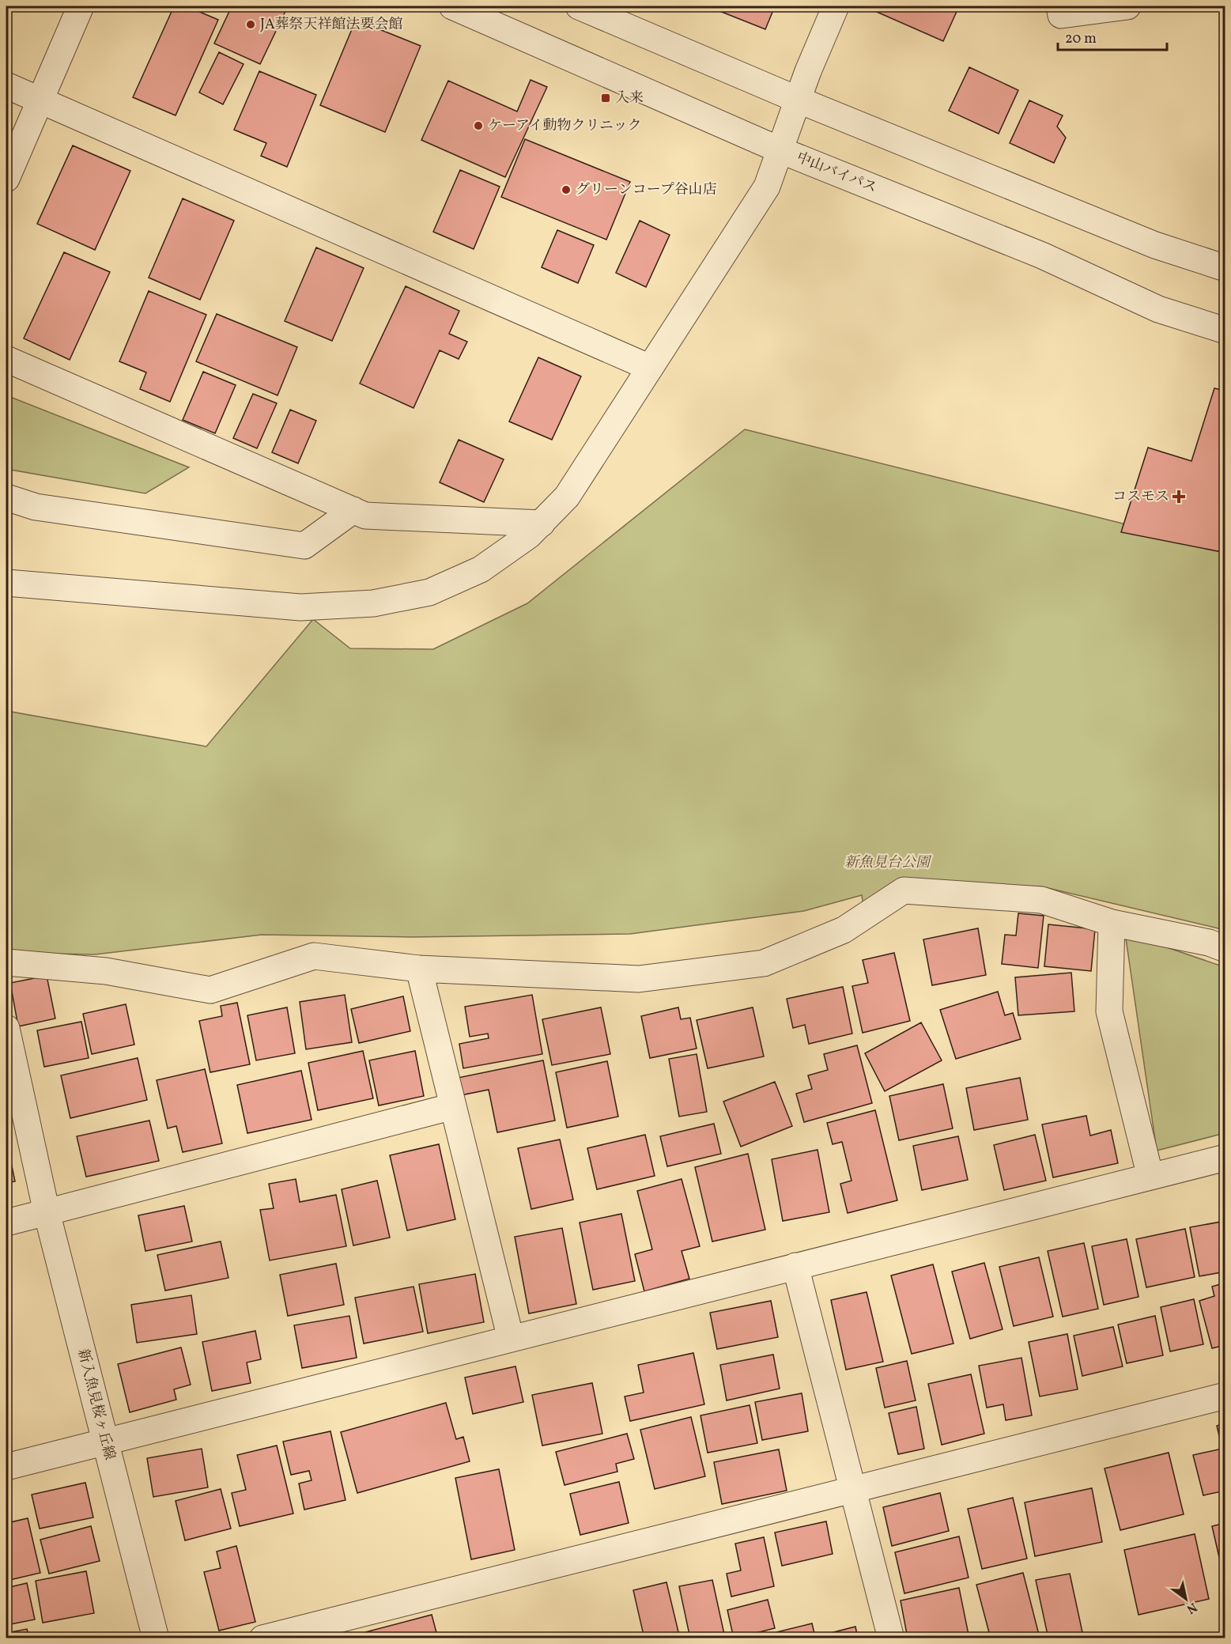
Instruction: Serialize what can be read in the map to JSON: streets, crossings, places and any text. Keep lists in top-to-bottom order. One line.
{"streets":{"street":["中山バイパス","新入魚見桜ヶ丘線"]},"parks":["新魚見台公園"],"places":{"other":["JA葬祭天祥館法要会館","ケーアイ動物クリニック","グリーンコープ谷山店"],"transit":["入来"],"health":["コスモス"]},"scale_bar":"20 m","north":"bottom right"}
